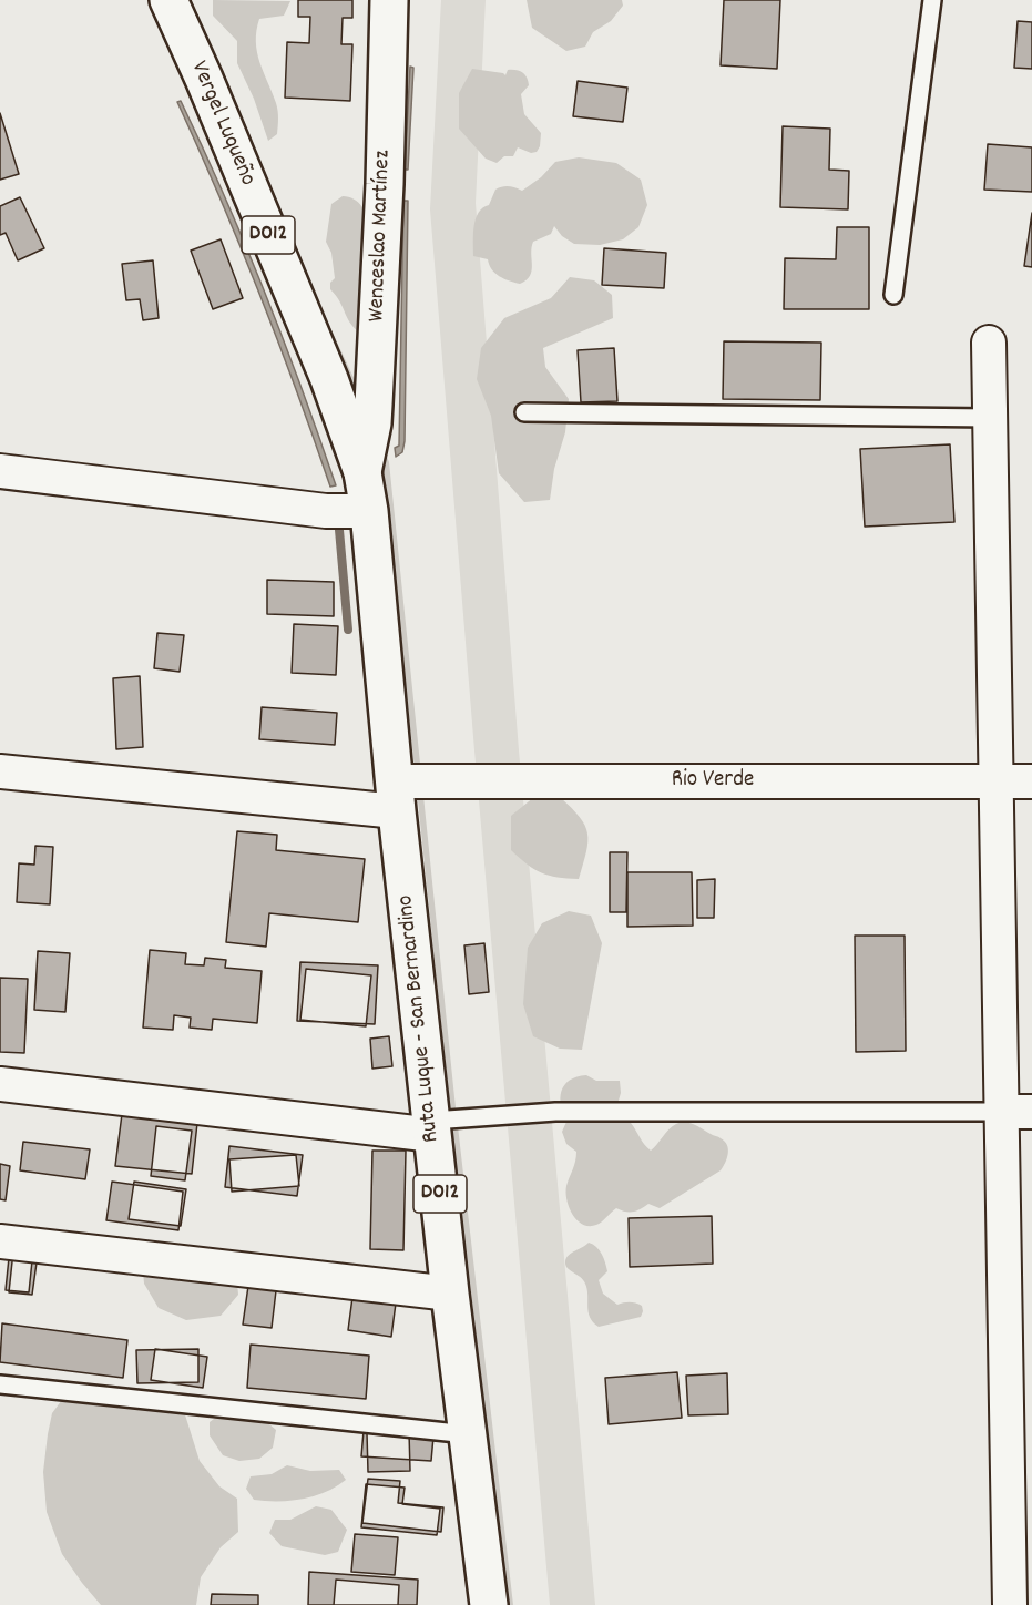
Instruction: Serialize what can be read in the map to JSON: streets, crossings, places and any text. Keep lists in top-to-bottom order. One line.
{"streets":{"main road":["Vergel Luqueño","D012","Wenceslao Martínez","Ruta Luque - San Bernardino"],"street":["Rio Verde"]},"crossings":[["Vergel Luqueño","Wenceslao Martínez"],["Vergel Luqueño","Ruta Luque - San Bernardino"],["Wenceslao Martínez","Ruta Luque - San Bernardino"],["Rio Verde","Ruta Luque - San Bernardino"]]}
